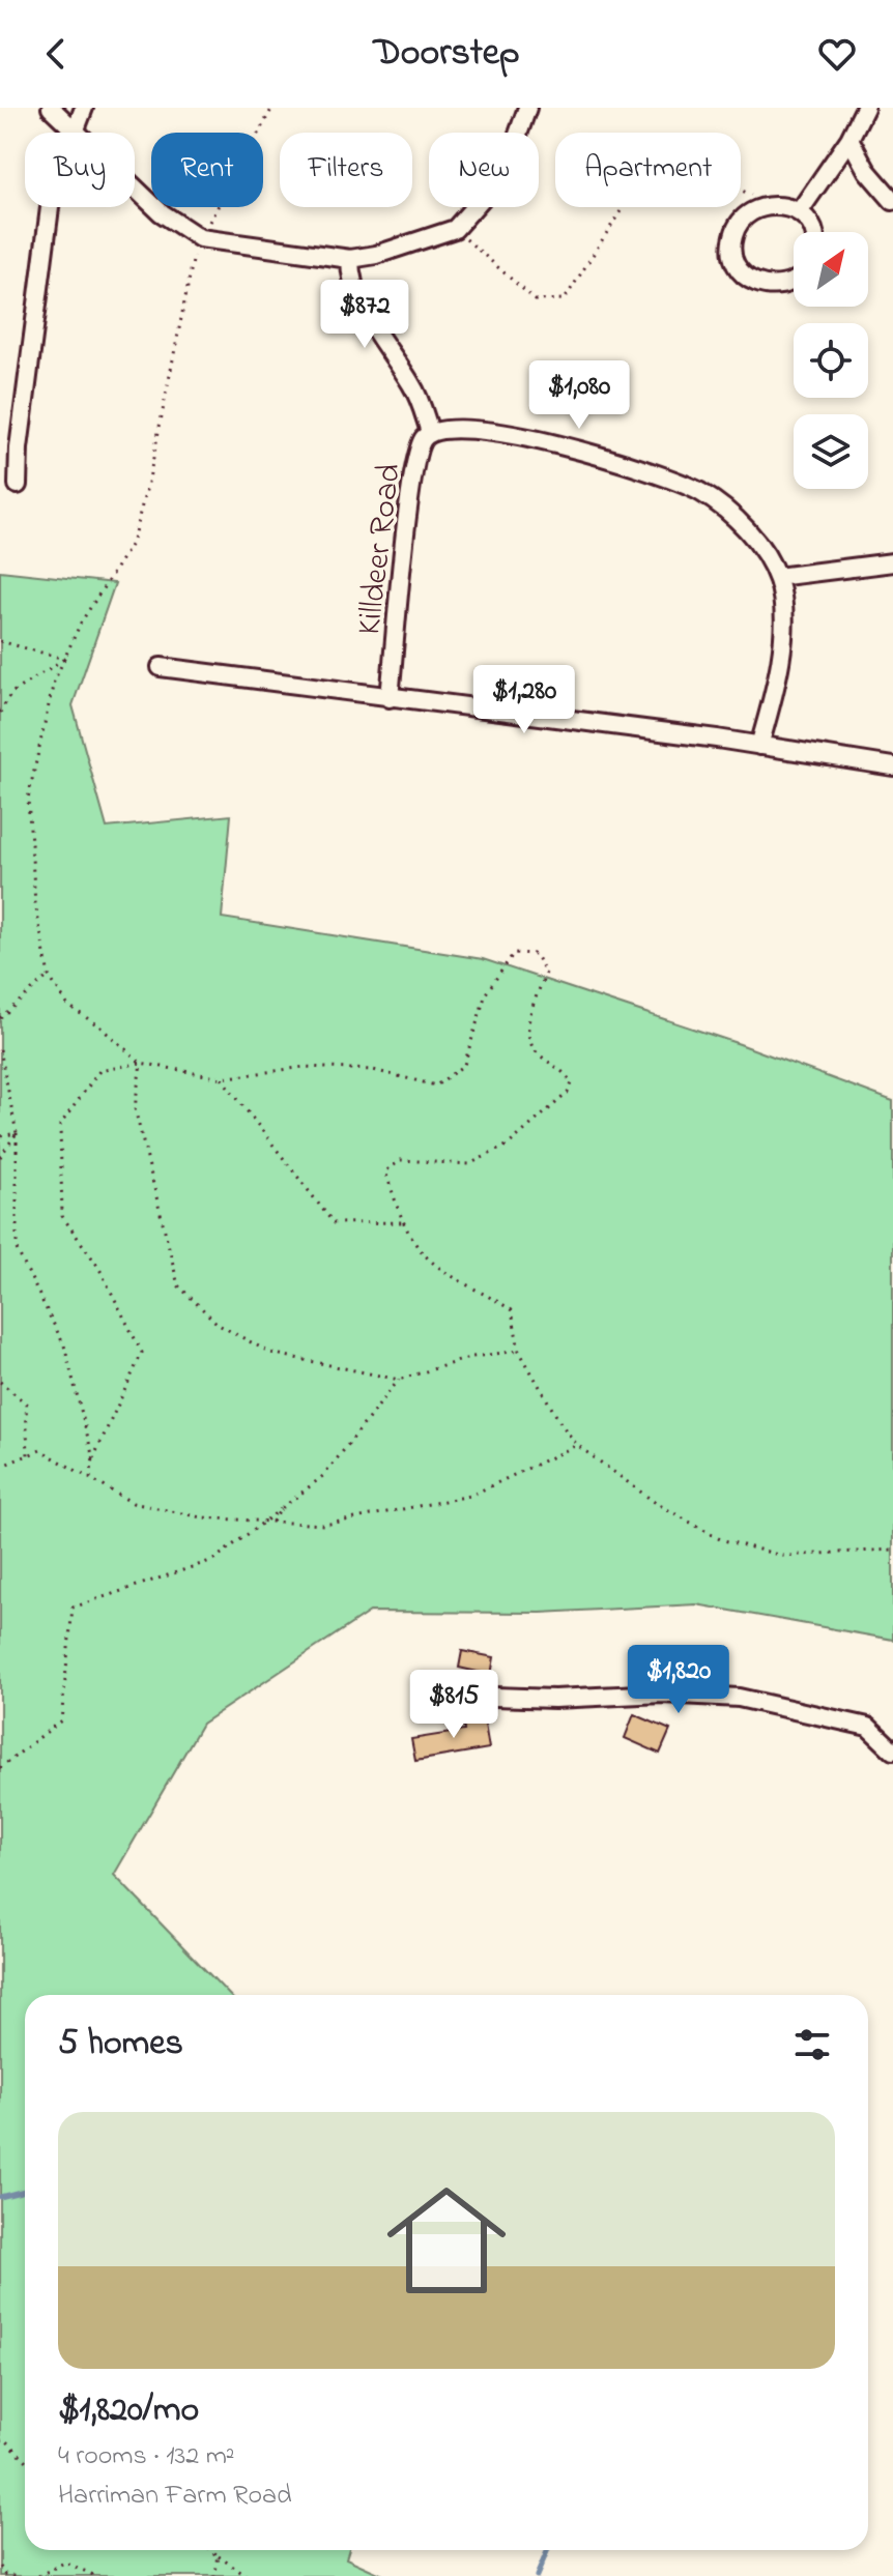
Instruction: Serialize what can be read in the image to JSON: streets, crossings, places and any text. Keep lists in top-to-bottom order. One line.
{"streets":{"street":["Killdeer Road"]},"north":"top right","page":{"header":"Doorstep","chip":["Buy","Rent","Filters","New","Apartment"],"price":["$872","$1,080","$1,280","$1,820","$815"],"heading":"5 homes","list":[{"name":"$1,820/mo","note":"4 rooms · 132 m² · Harriman Farm Road"}]}}
